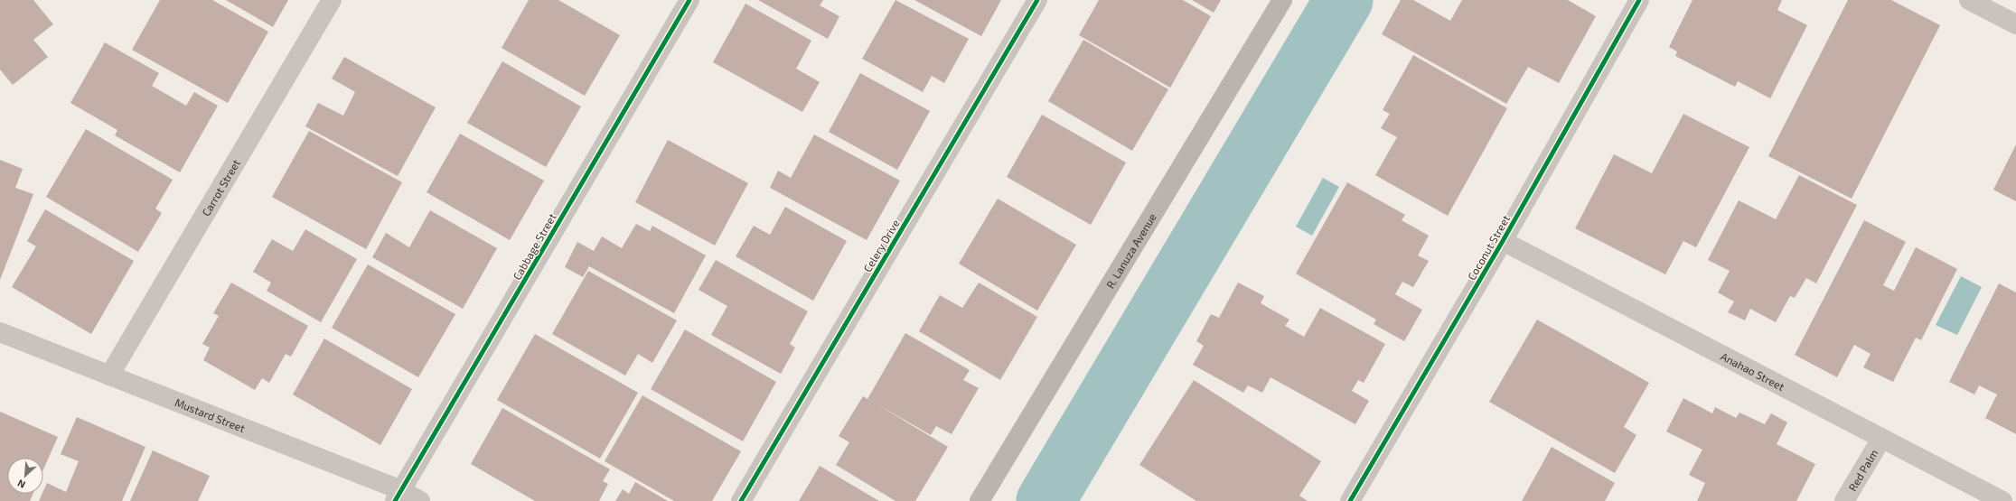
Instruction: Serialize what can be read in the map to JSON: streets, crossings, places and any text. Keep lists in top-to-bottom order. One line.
{"streets":{"main road":["R. Lanuza Avenue"],"street":["Carrot Street","Celery Drive","Cabbage Street","Coconut Street","Anahao Street","Mustard Street","Red Palm"]},"crossings":[["Carrot Street","Mustard Street"],["Cabbage Street","Mustard Street"],["Coconut Street","Anahao Street"],["Anahao Street","Red Palm"]],"north":"bottom left"}
